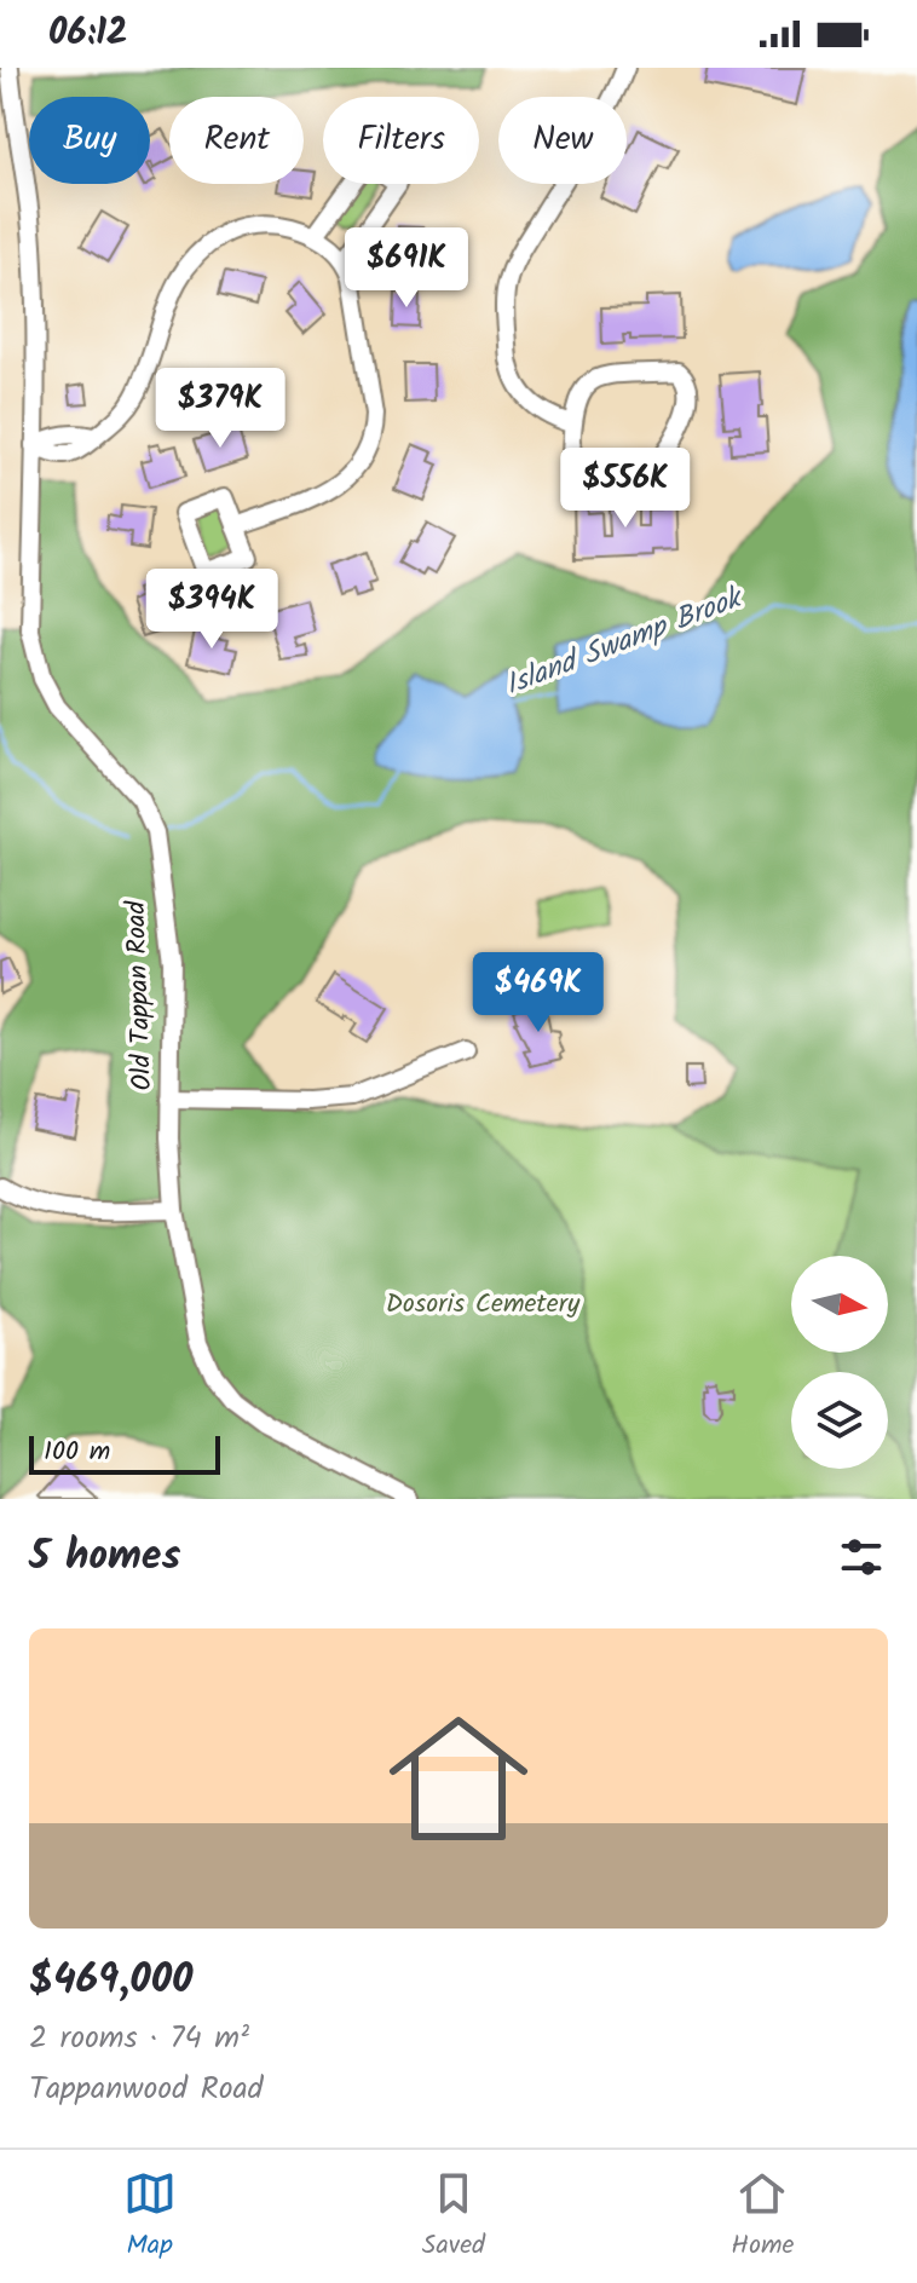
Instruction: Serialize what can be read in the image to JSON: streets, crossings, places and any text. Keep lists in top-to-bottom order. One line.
{"streets":{"street":["Old Tappan Road"]},"water":["Island Swamp Brook"],"parks":["Dosoris Cemetery"],"scale_bar":"100 m","north":"right","page":{"status":"06:12","chip":["Buy","Rent","Filters","New"],"price":["$691K","$379K","$556K","$394K","$469K"],"scale":"100 m","heading":"5 homes","list":[{"name":"$469,000","note":"2 rooms · 74 m² · Tappanwood Road"}],"tabs":["Map","Saved","Home"]}}
